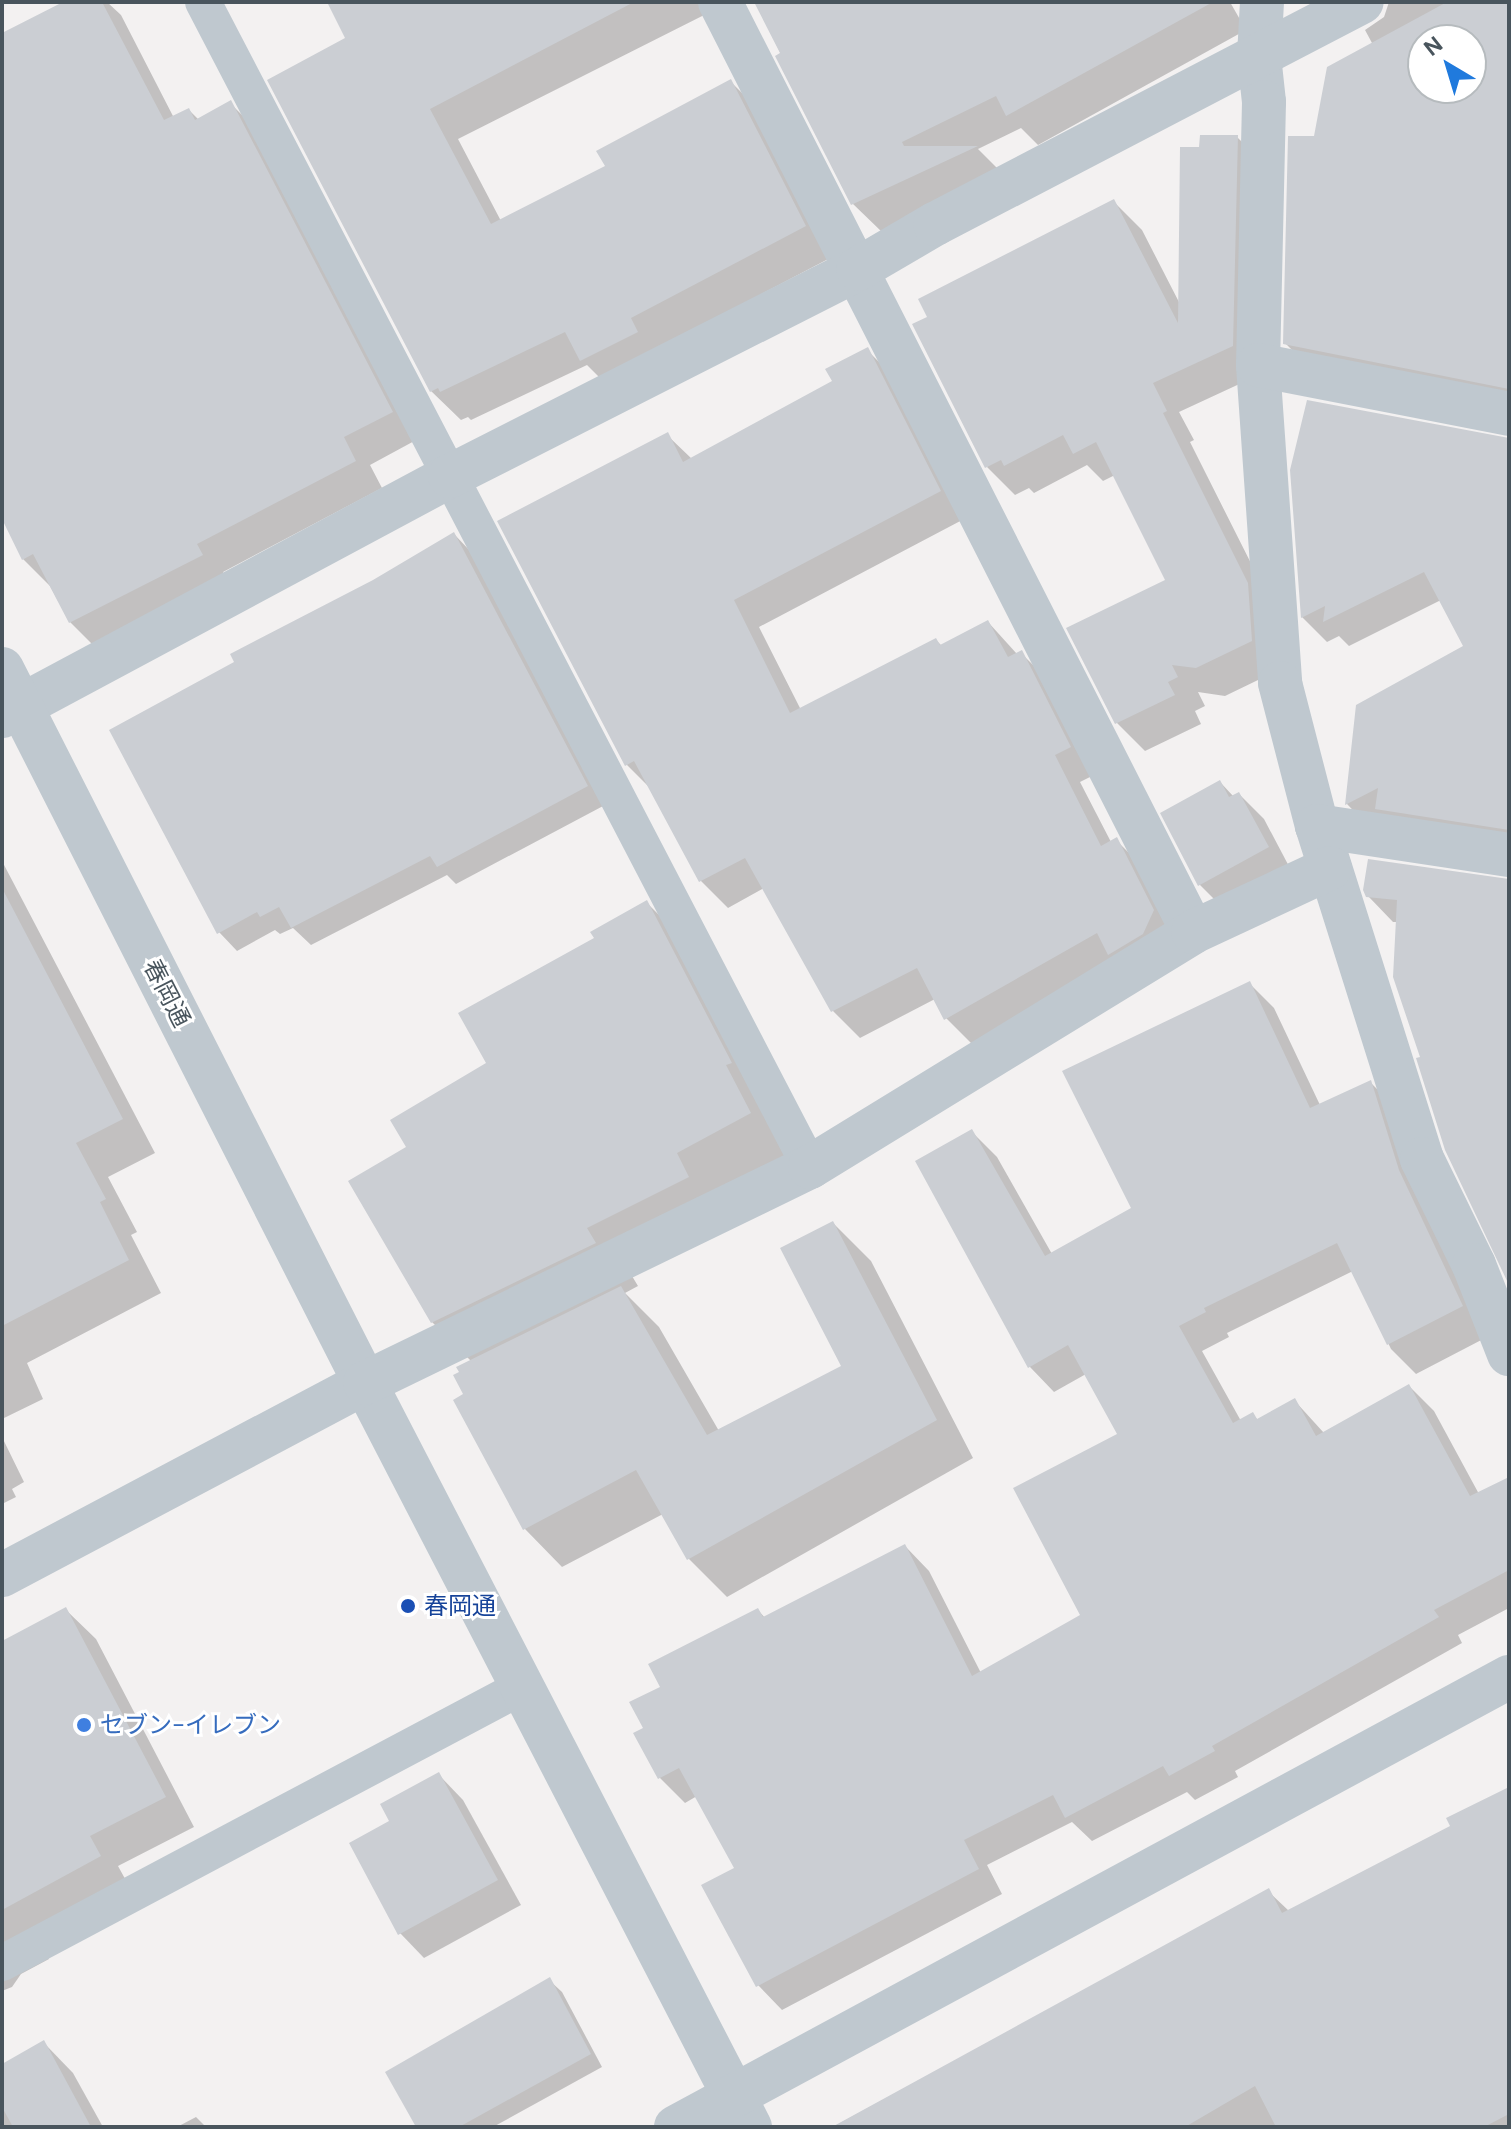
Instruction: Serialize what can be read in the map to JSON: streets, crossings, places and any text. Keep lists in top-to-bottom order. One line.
{"streets":{"street":["春岡通"]},"places":["春岡通","セブン-イレブン"],"north":"top left"}
